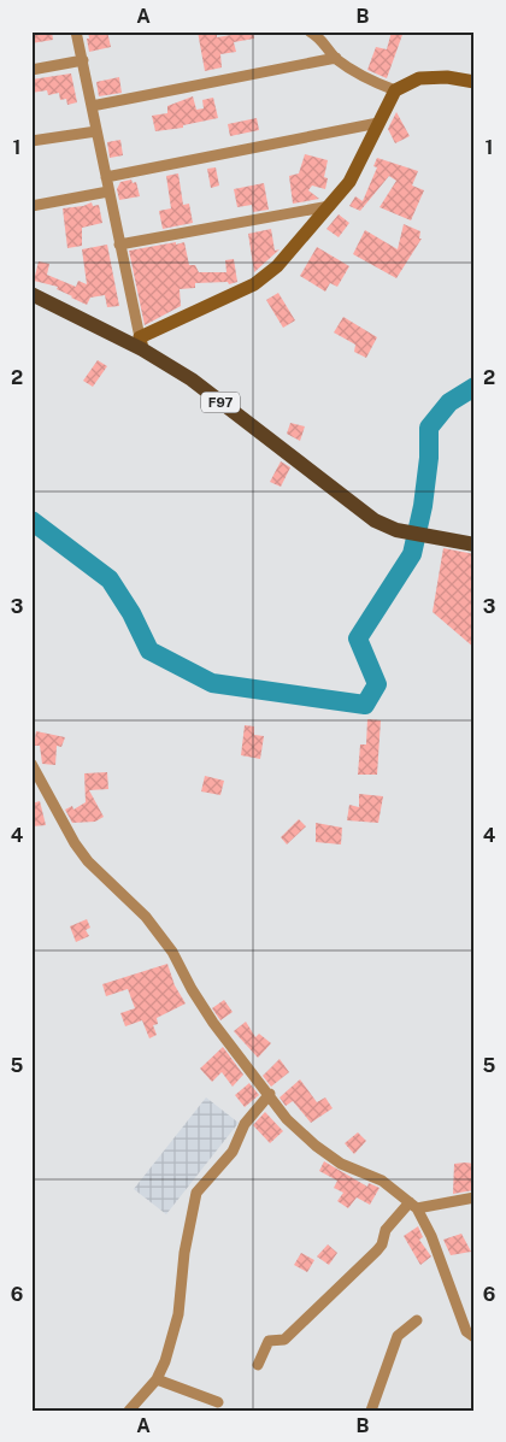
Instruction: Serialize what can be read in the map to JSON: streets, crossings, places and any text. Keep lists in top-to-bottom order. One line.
{"streets":{"main road":["F97"]},"grid":{"columns":["A","B"],"rows":["1","2","3","4","5","6"]}}
